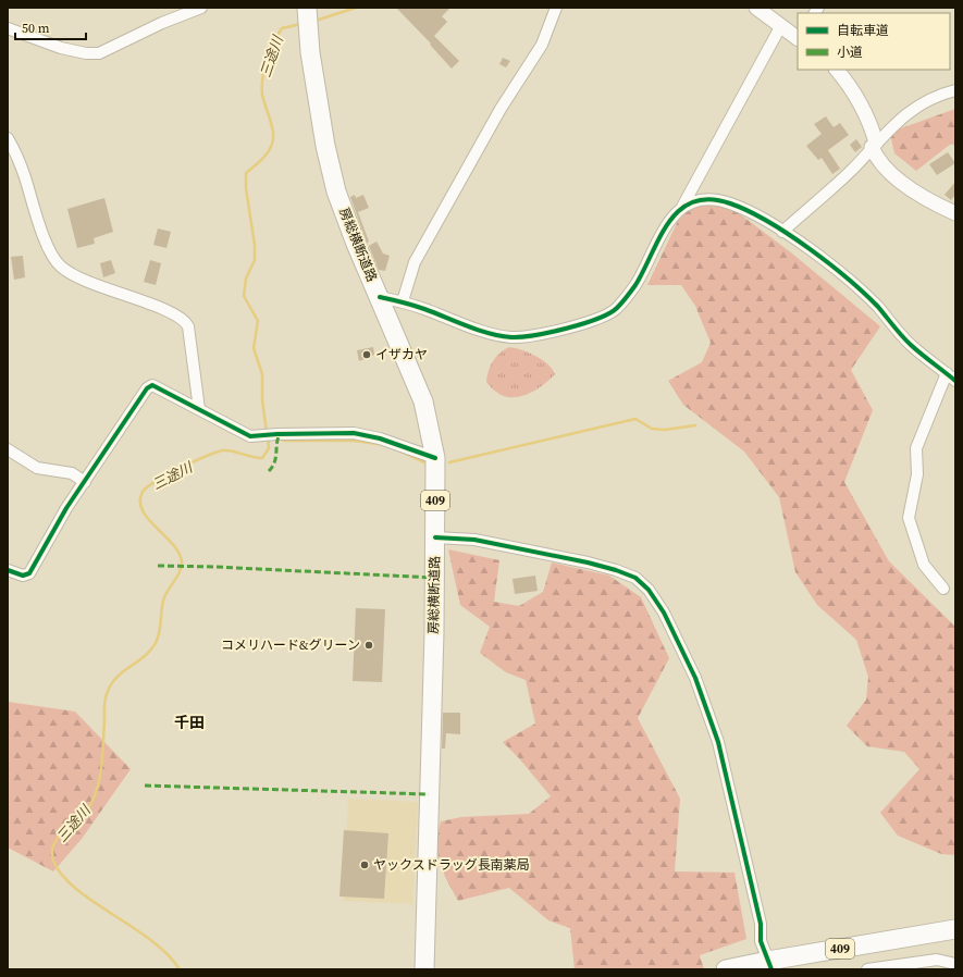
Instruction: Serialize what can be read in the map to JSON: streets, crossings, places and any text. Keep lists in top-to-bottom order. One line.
{"streets":{"highway":["房総横断道路","409"]},"districts":["千田"],"water":["三途川"],"places":["イザカヤ","コメリハード&グリーン","ヤックスドラッグ長南薬局"],"legend":["自転車道","小道"],"scale_bar":"50 m"}
